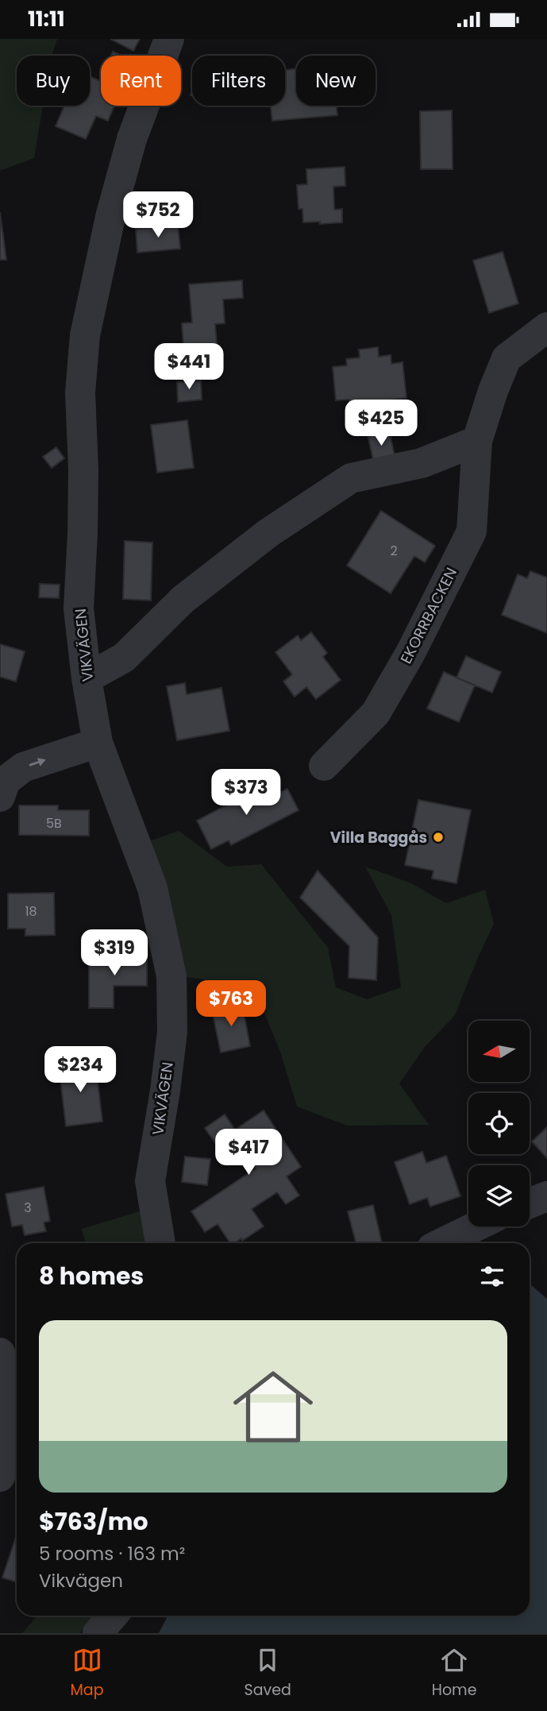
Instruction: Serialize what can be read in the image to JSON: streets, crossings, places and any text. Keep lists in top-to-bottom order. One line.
{"streets":{"street":["EKORRBACKEN","VIKVÄGEN"]},"places":["Villa Baggås"],"house_numbers":["2","5B","18","3"],"north":"left","page":{"status":"11:11","chip":["Buy","Rent","Filters","New"],"price":["$752","$441","$425","$373","$319","$763","$234","$417"],"heading":"8 homes","list":[{"name":"$763/mo","note":"5 rooms · 163 m² · Vikvägen"}],"tabs":["Map","Saved","Home"]}}
